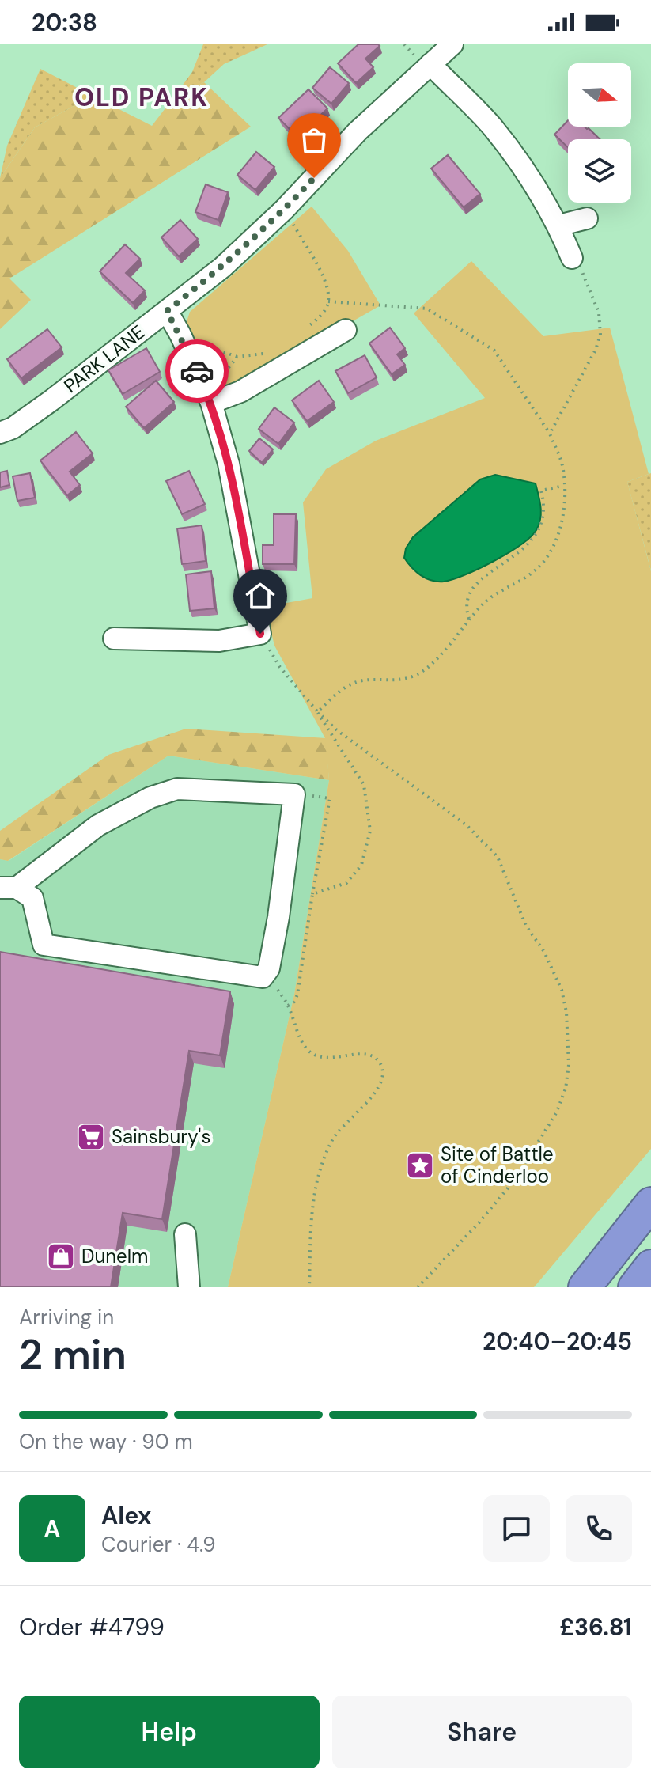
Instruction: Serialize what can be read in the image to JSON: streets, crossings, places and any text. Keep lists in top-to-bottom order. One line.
{"streets":{"street":["PARK LANE"]},"districts":["OLD PARK"],"places":{"supermarket":["Sainsbury's"],"place":["Site of Battle of Cinderloo"],"shop":["Dunelm"]},"north":"right","page":{"status":"20:38","heading":["2 min","Arriving in","20:40–20:45"],"panel":["Alex","Courier · 4.9","Order #4799","£36.81"],"bar":"On the way · 90 m","round":"A","buttons":["Help","Share"]}}
